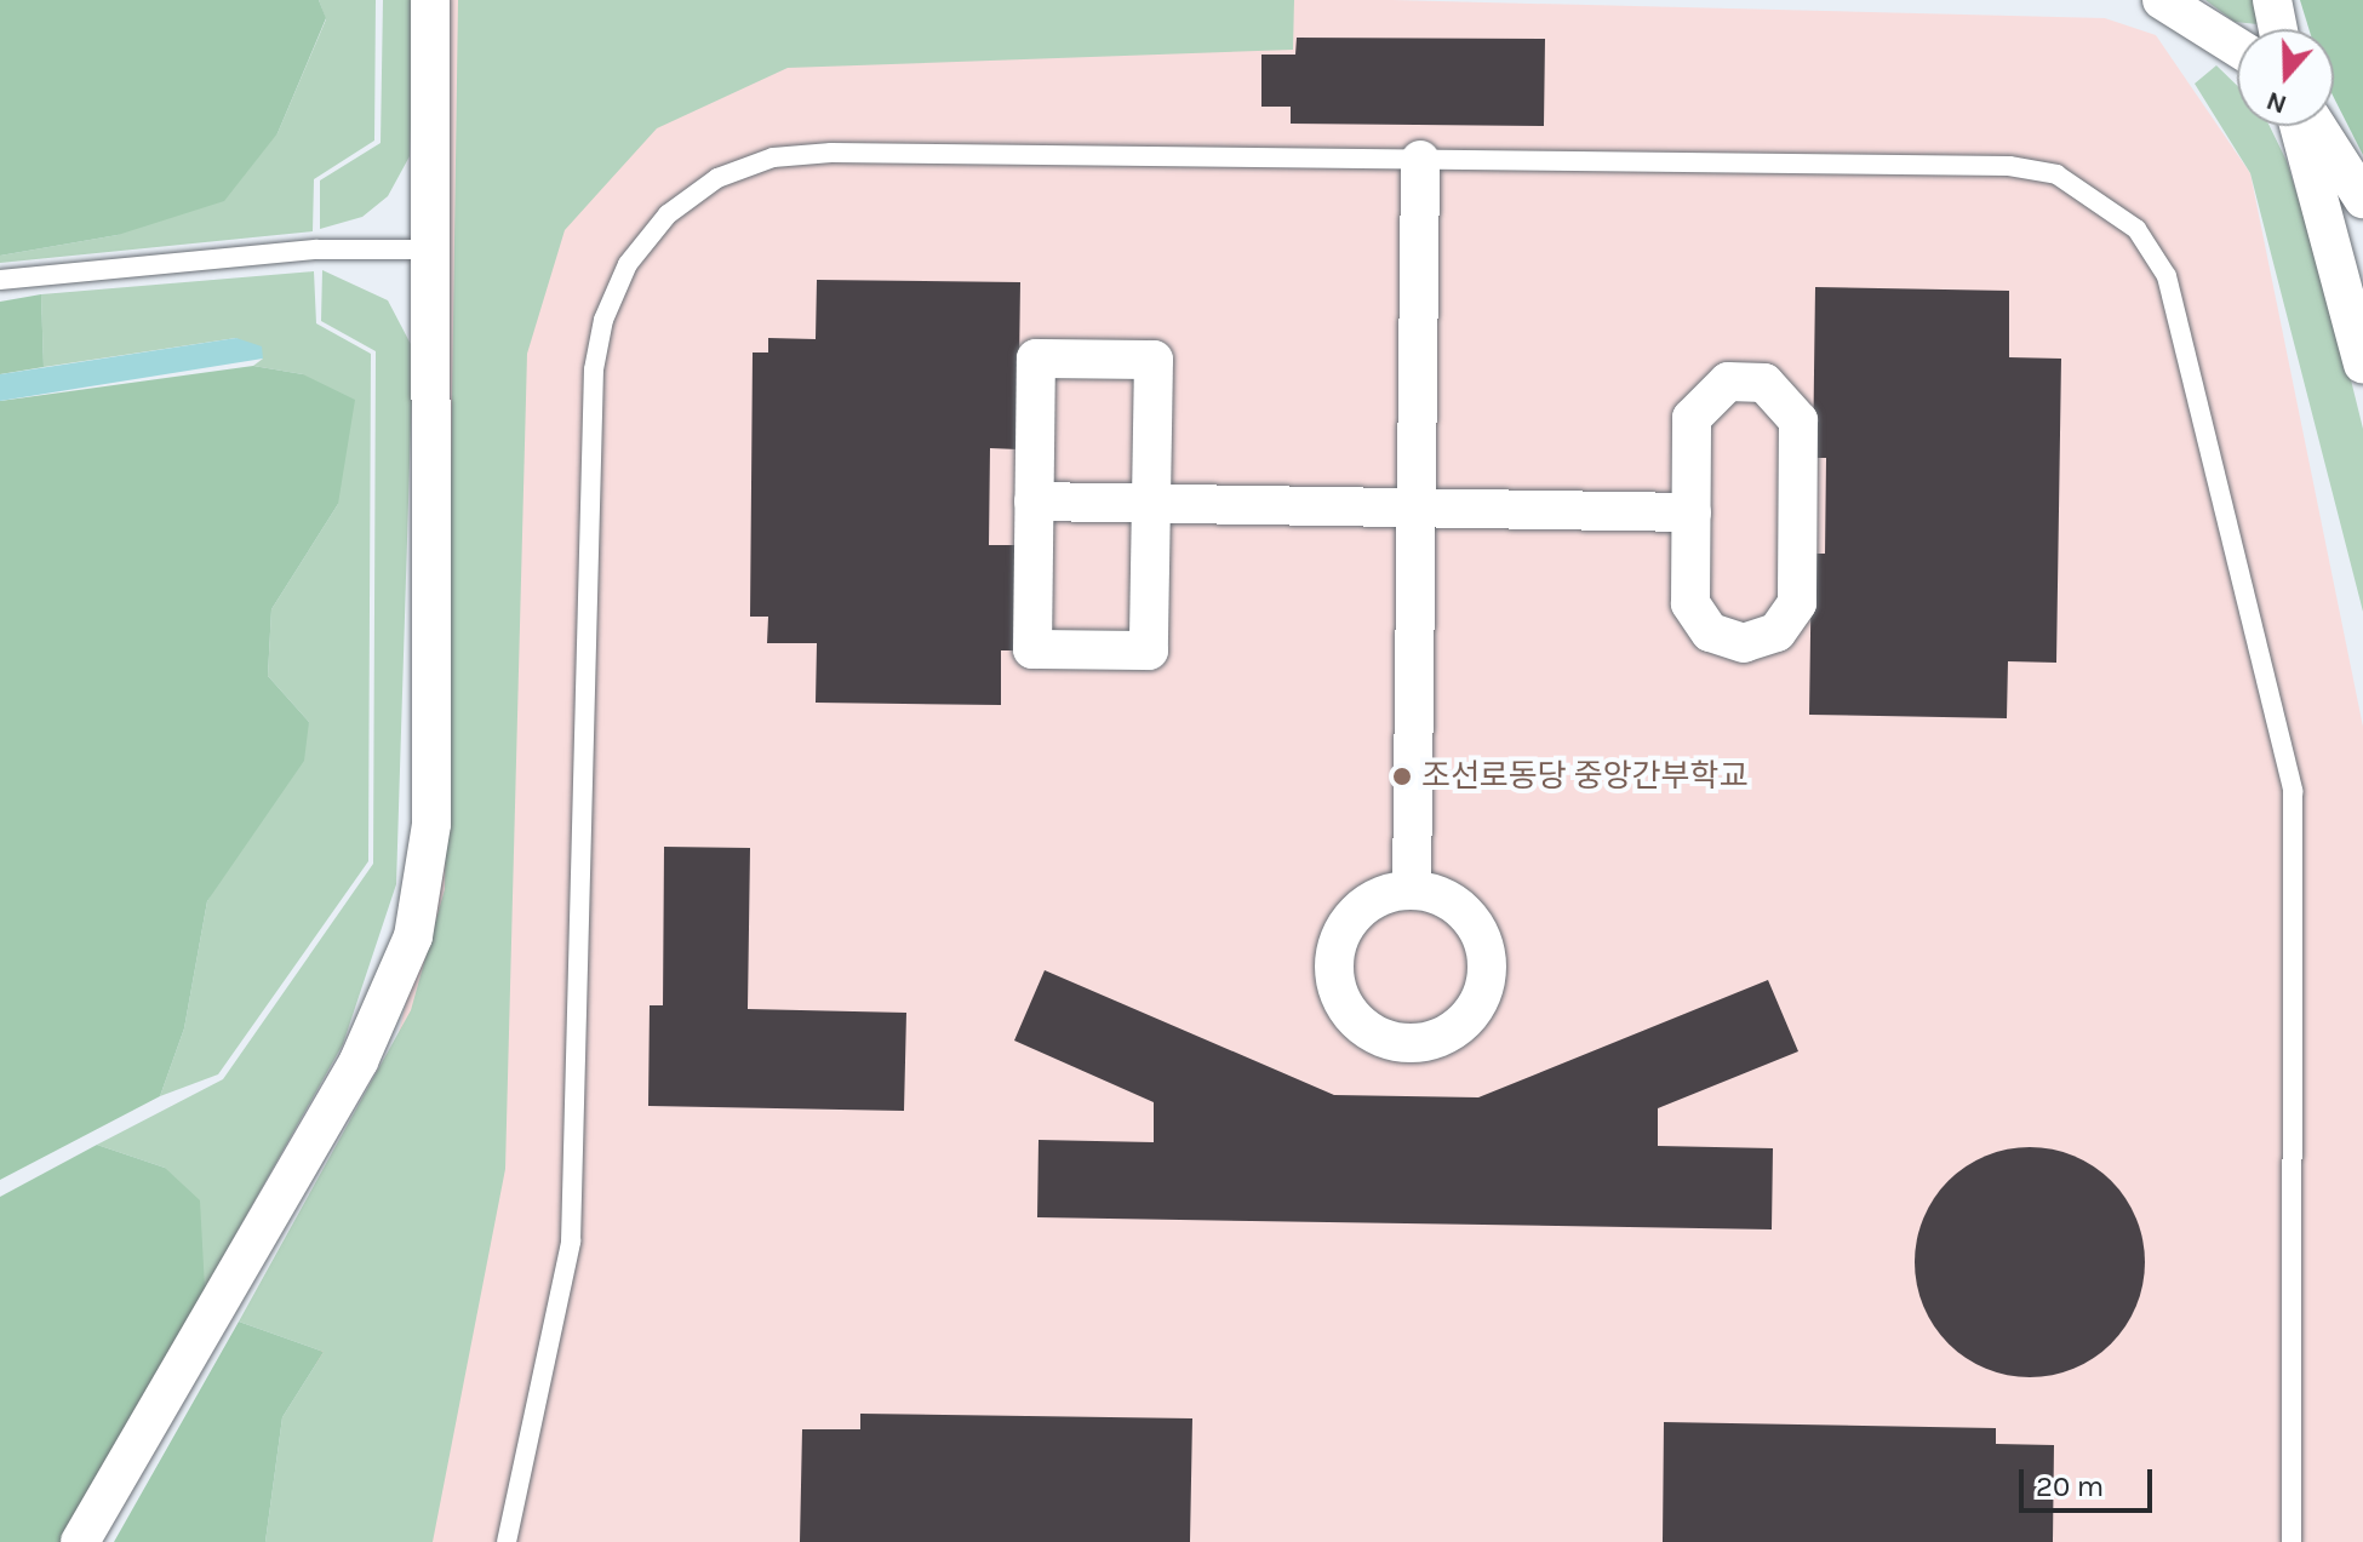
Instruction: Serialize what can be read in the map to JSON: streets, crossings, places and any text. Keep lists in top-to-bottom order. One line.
{"places":["조선로동당 중앙간부학교"],"scale_bar":"20 m","north":"bottom"}
